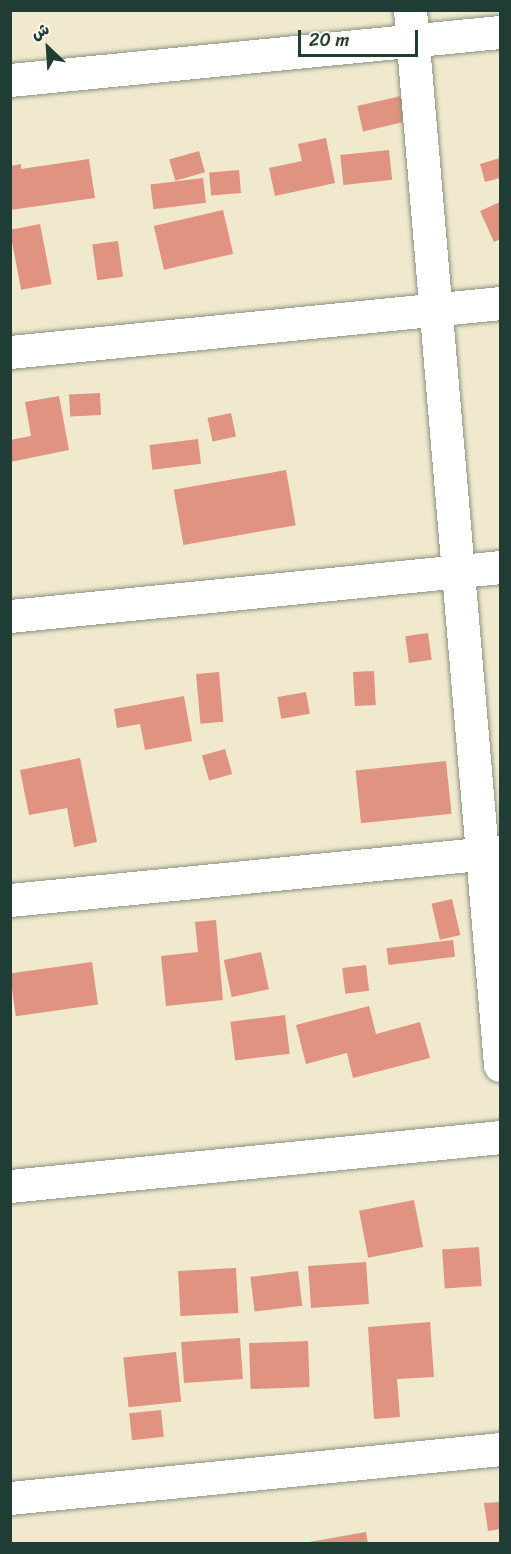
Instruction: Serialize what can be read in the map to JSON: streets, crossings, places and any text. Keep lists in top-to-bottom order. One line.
{"scale_bar":"20 m","north":"top left"}
